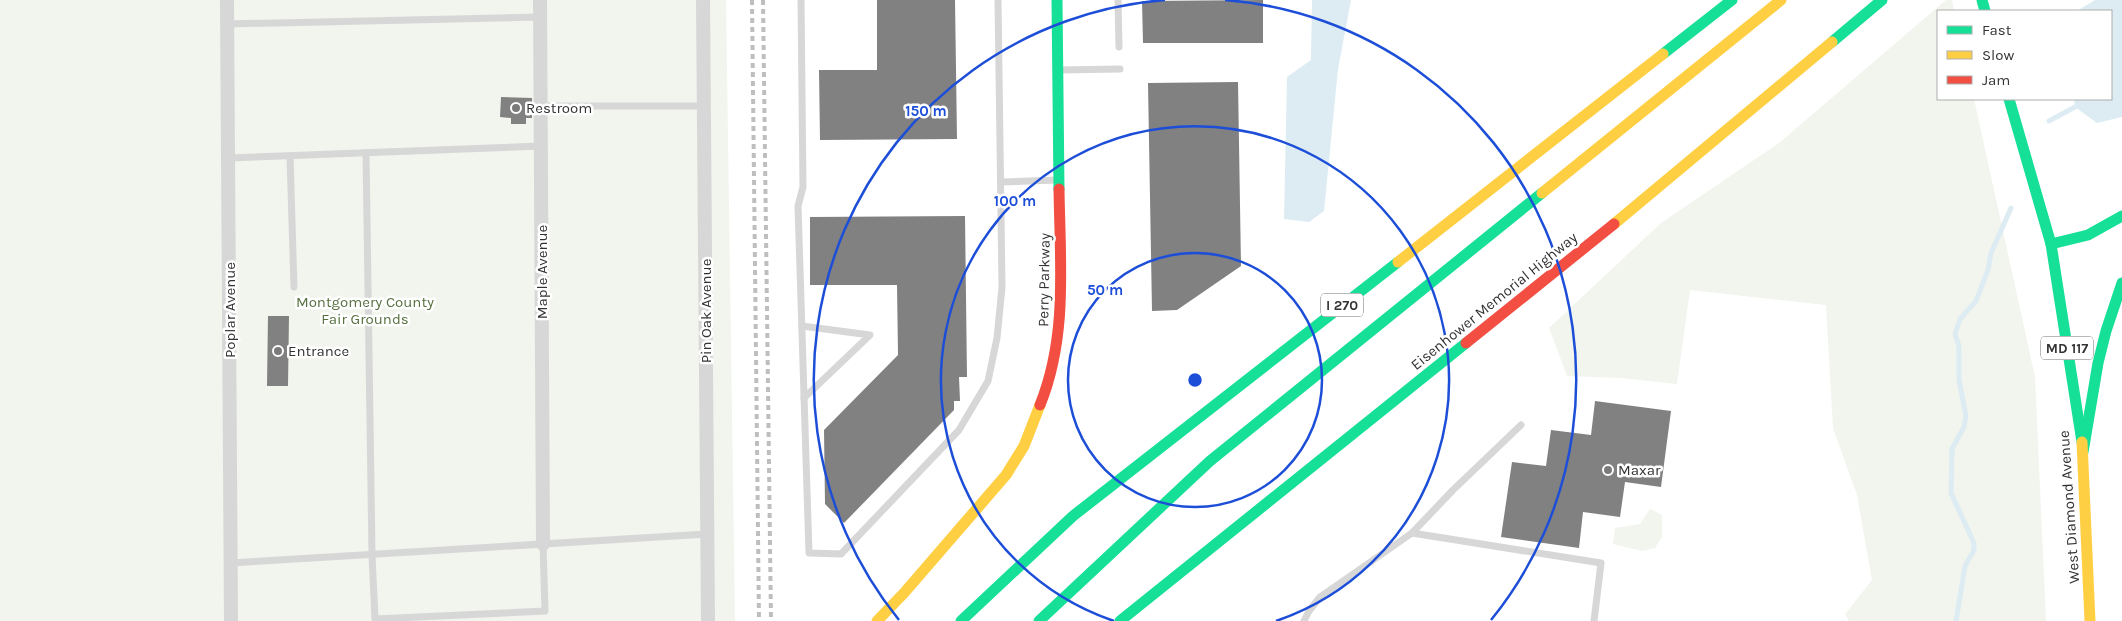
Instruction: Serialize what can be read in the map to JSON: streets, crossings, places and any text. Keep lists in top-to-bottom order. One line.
{"streets":{"main road":["Perry Parkway","Eisenhower Memorial Highway","I 270","MD 117","West Diamond Avenue"],"street":["Maple Avenue","Poplar Avenue","Pin Oak Avenue"]},"parks":["Montgomery County Fair Grounds"],"places":["Restroom","Entrance","Maxar"],"legend":["Fast","Slow","Jam"],"rings":["150 m","100 m","50 m"]}
